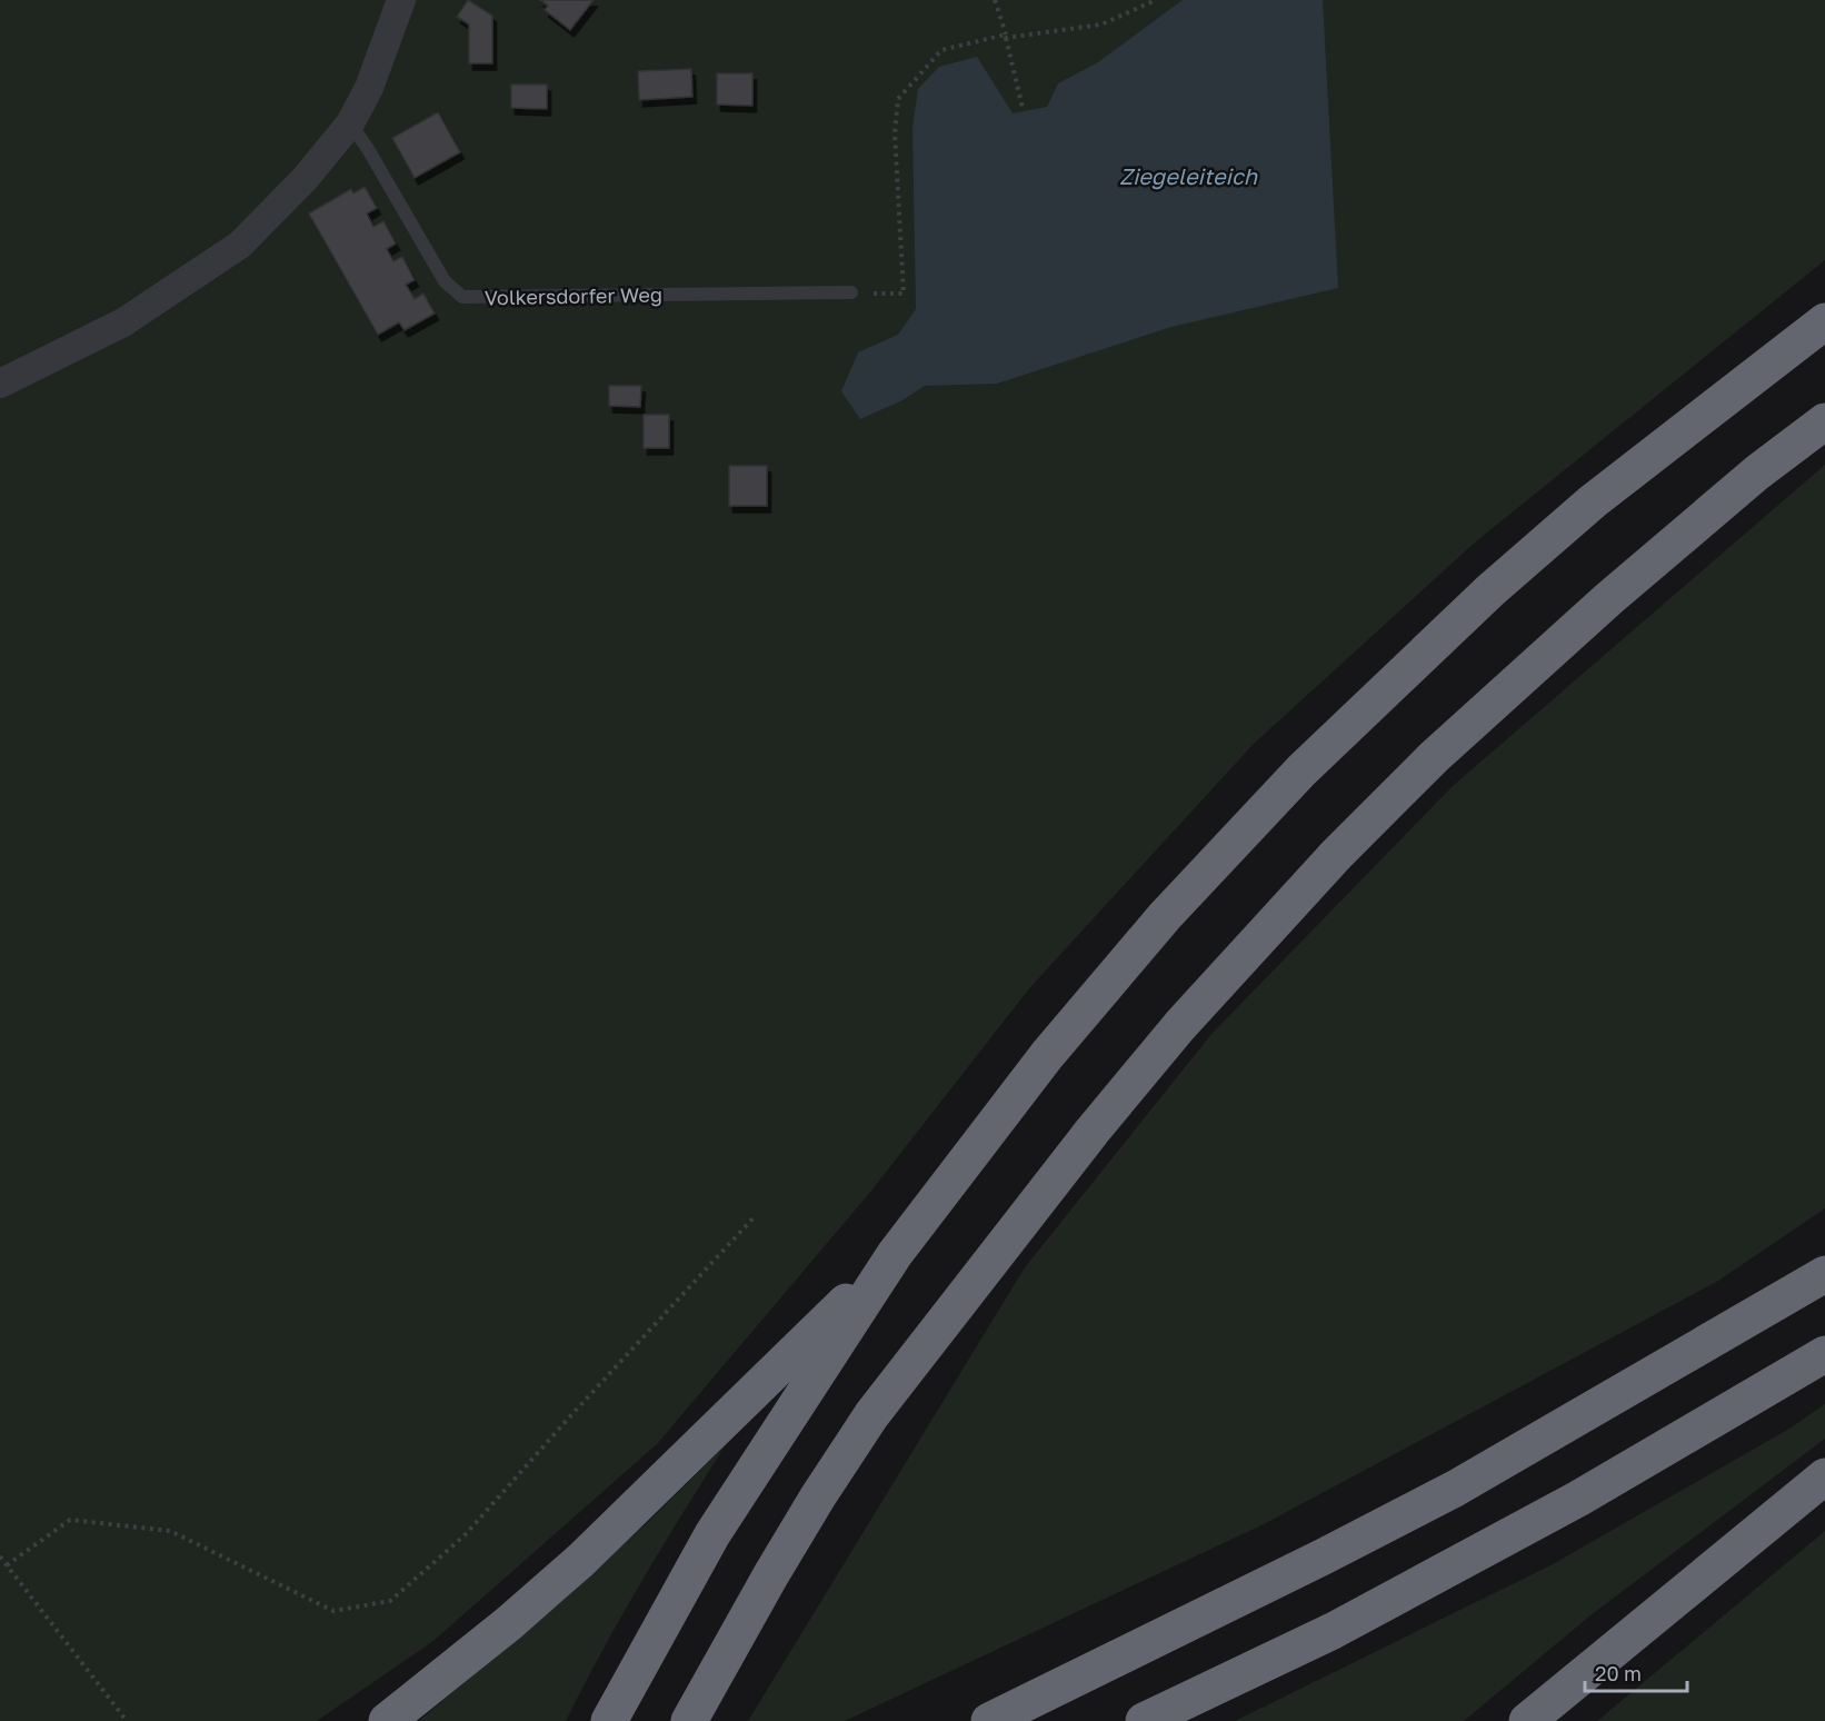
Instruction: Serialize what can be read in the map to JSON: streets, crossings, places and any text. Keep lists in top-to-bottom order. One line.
{"streets":{"lane":["Volkersdorfer Weg"]},"water":["Ziegeleiteich"],"scale_bar":"20 m"}
